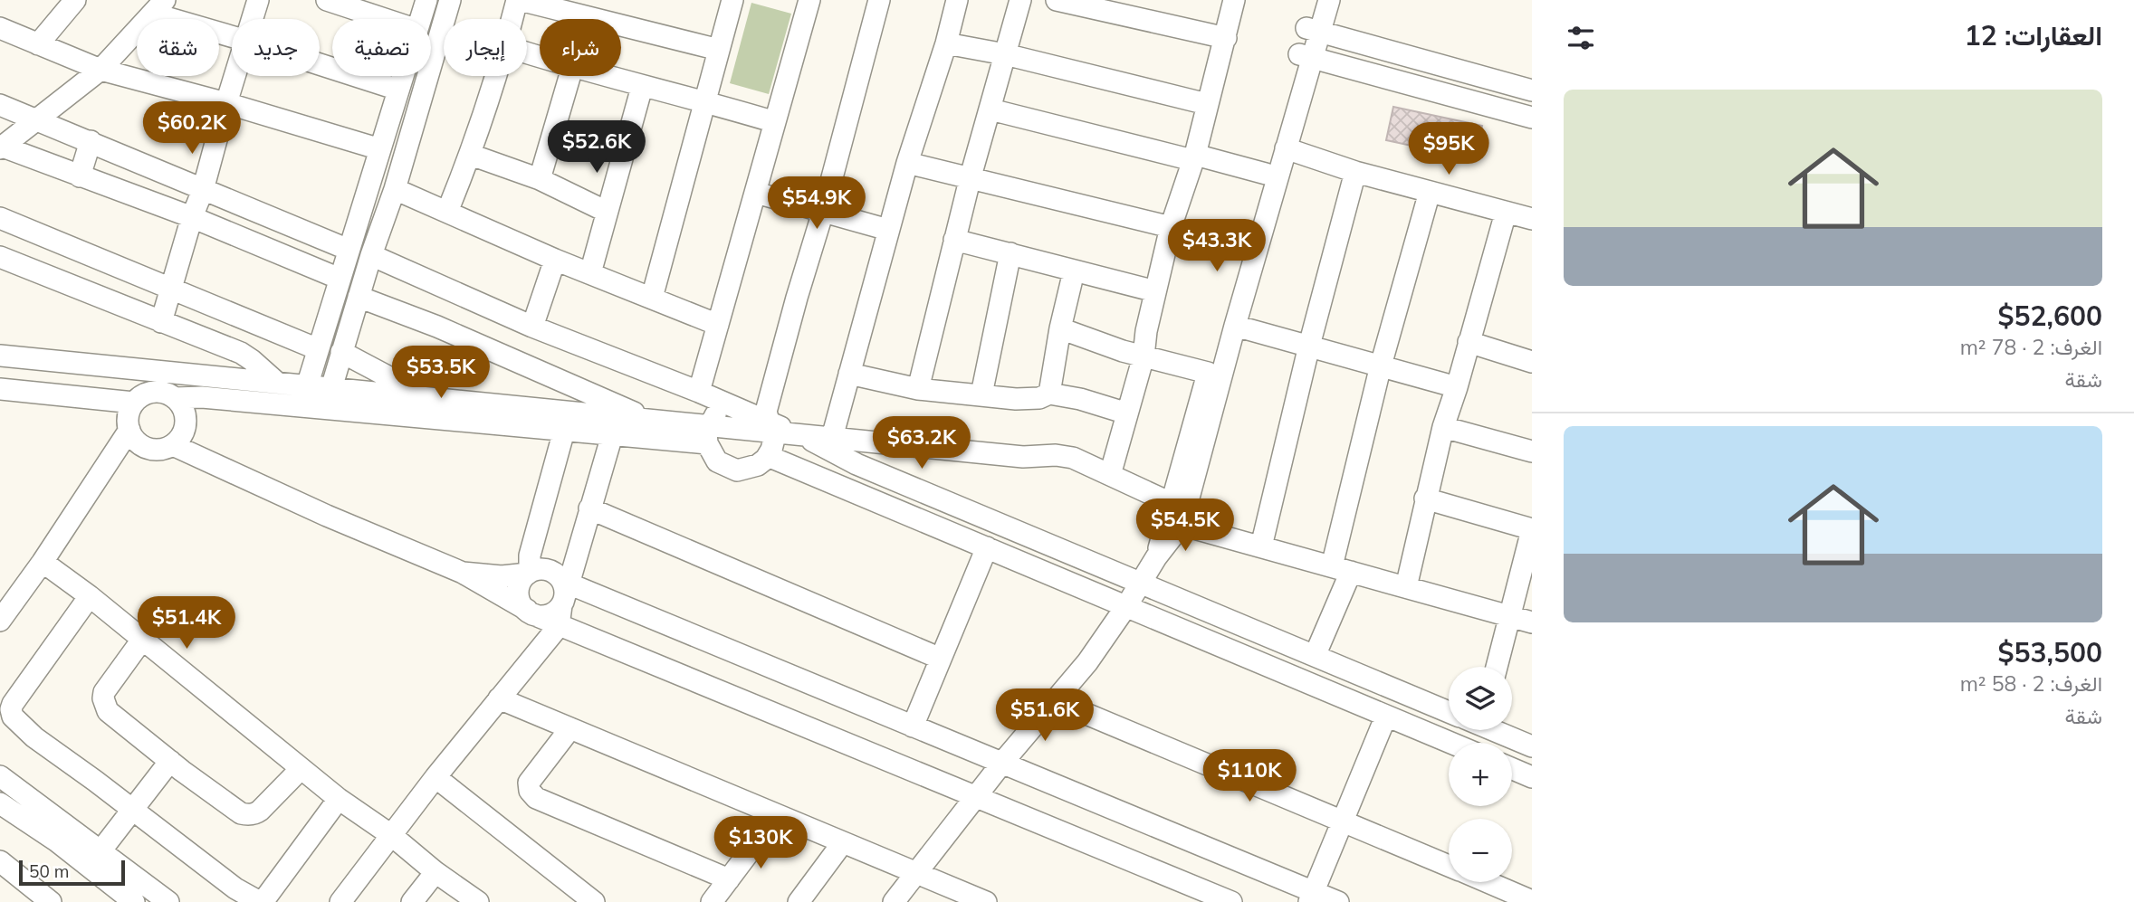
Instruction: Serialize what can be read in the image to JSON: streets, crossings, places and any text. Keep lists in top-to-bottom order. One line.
{"scale_bar":"50 m","page":{"heading":"العقارات: 12","chip":["شراء","إيجار","تصفية","جديد","شقة"],"list":[{"name":"$52,600","note":"الغرف: 2 · 78 m² · شقة"},{"name":"$53,500","note":"الغرف: 2 · 58 m² · شقة"}],"price":["$60.2K","$52.6K","$95K","$54.9K","$43.3K","$53.5K","$63.2K","$54.5K","$51.4K","$51.6K","$110K","$130K"],"map_buttons":["+","−"],"scale":"50 m"}}
